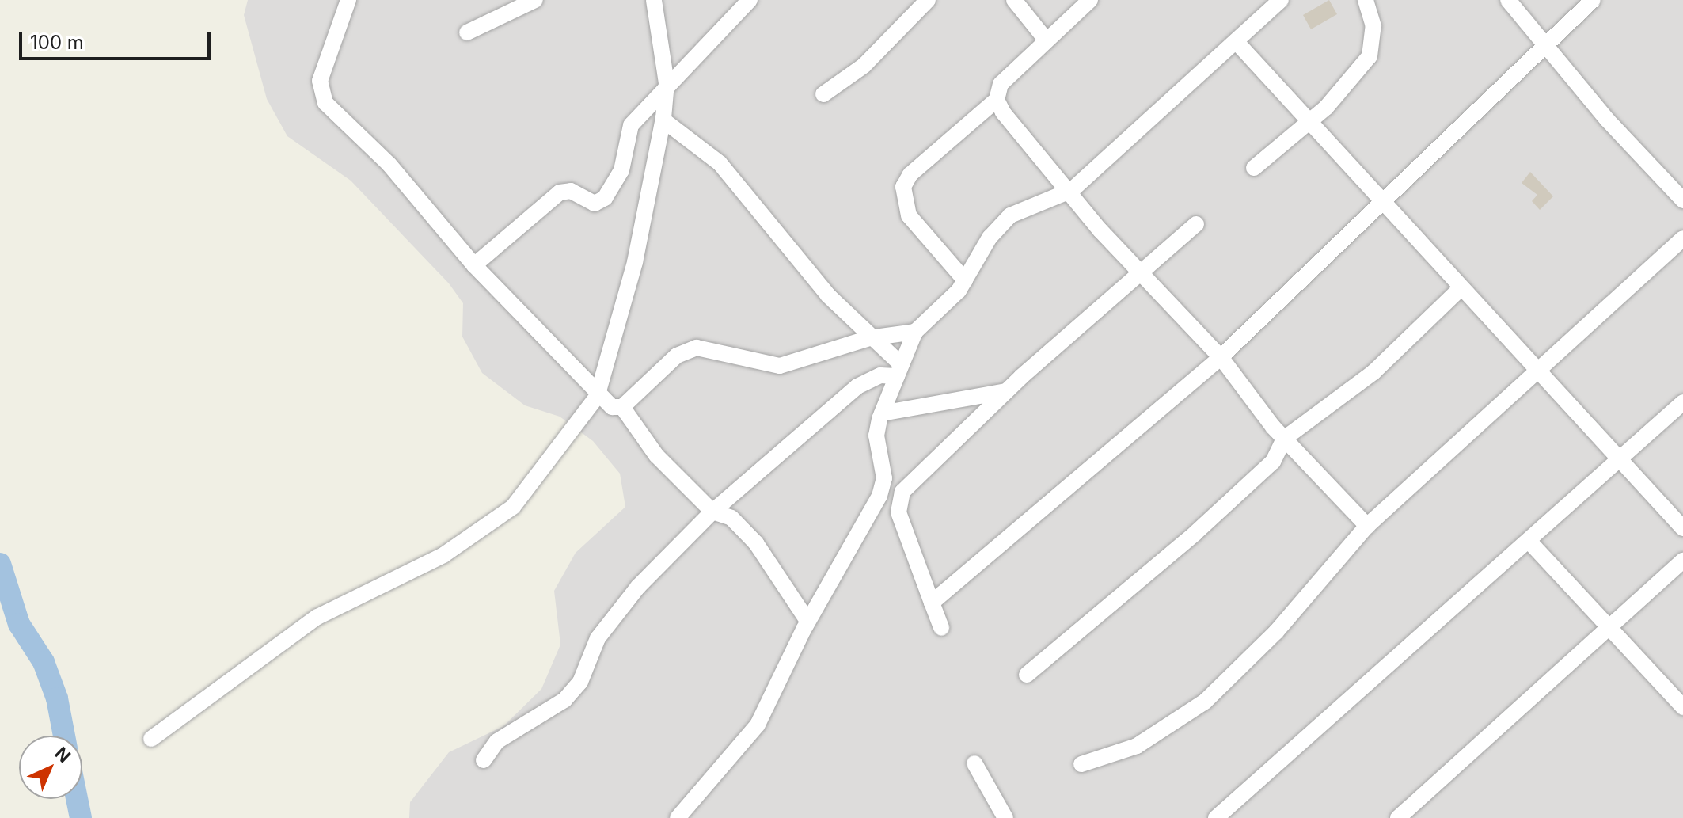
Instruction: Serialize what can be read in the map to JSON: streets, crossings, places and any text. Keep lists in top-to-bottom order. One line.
{"scale_bar":"100 m","north":"top right"}
